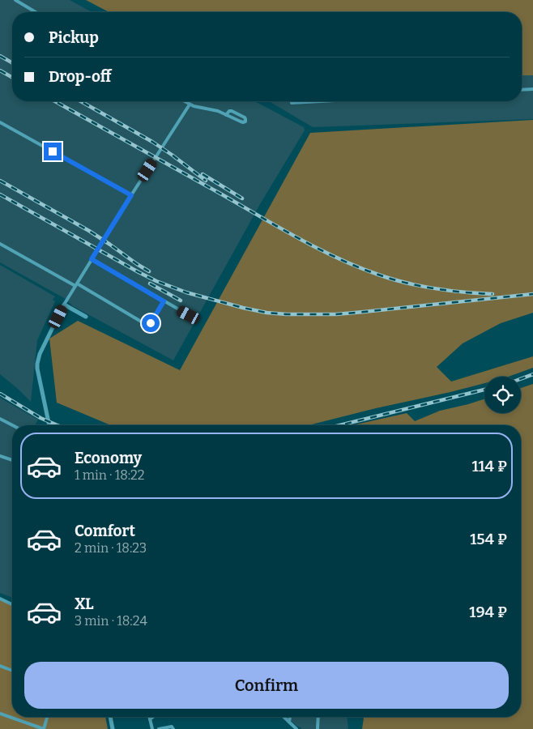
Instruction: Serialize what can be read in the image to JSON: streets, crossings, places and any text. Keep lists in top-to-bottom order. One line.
{"page":{"banner":["Pickup","Drop-off"],"list":[{"name":"Economy","note":"1 min · 18:22","value":"114 ₽"},{"name":"Comfort","note":"2 min · 18:23","value":"154 ₽"},{"name":"XL","note":"3 min · 18:24","value":"194 ₽"}],"buttons":"Confirm"}}
